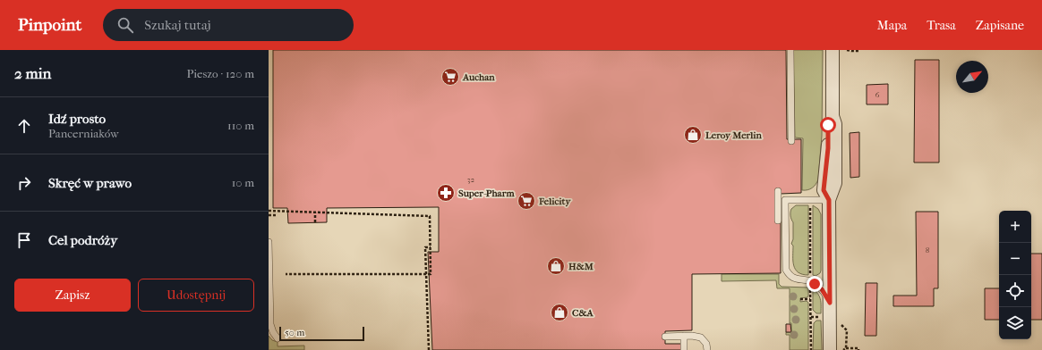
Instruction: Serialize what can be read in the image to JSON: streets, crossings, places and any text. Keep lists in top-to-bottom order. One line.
{"places":{"supermarket":["Auchan","Felicity"],"shop":["Leroy Merlin","H&M","C&A"],"pharmacy":["Super-Pharm"]},"house_numbers":["6","32","8"],"scale_bar":"50 m","north":"top right","page":{"header":"Pinpoint","search":"Szukaj tutaj","nav":["Mapa","Trasa","Zapisane"],"heading":["2 min","Pieszo · 120 m"],"list":[["Idź prosto","Pancerniaków","110 m"],["Skręć w prawo","10 m"],"Cel podróży"],"map_buttons":["+","−"],"buttons":["Zapisz","Udostępnij"],"scale":"50 m"}}
